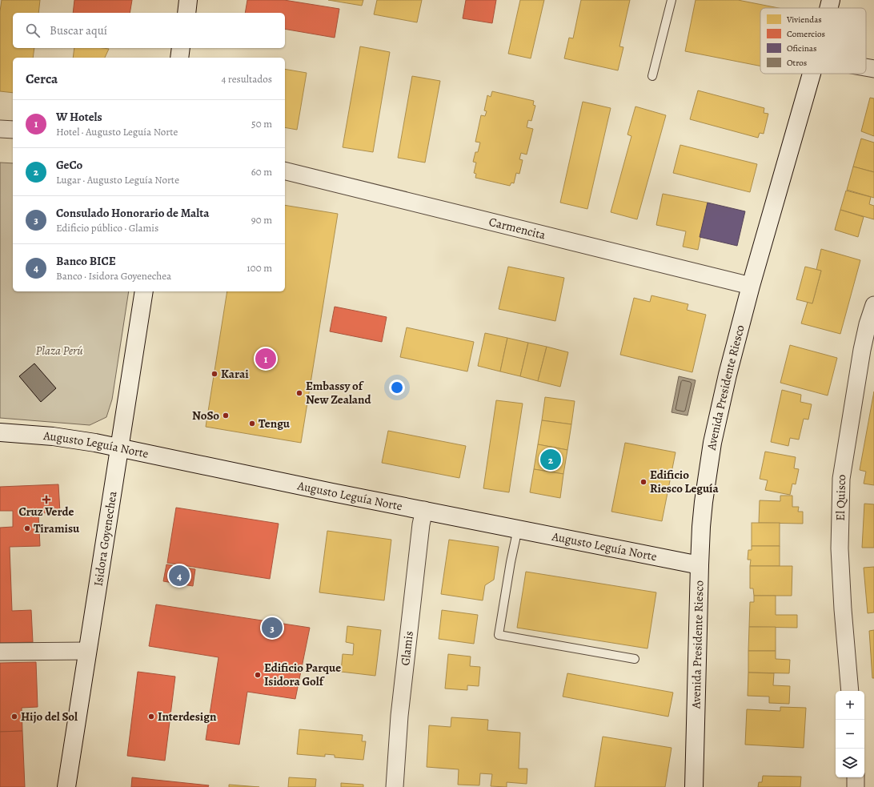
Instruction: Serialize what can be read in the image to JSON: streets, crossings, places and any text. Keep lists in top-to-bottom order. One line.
{"streets":{"street":["Carmencita","Avenida Presidente Riesco","Augusto Leguía Norte","El Quisco","Isidora Goyenechea","Glamis"]},"crossings":[["Carmencita","Avenida Presidente Riesco"],["Avenida Presidente Riesco","Augusto Leguía Norte"],["Augusto Leguía Norte","Isidora Goyenechea"],["Augusto Leguía Norte","Glamis"]],"parks":["Plaza Perú"],"places":{"other":["Karai","Embassy of New Zealand","NoSo","Tengu","Edificio Riesco Leguía","Tiramisu","Edificio Parque Isidora Golf","Hijo del Sol","Interdesign"],"health":["Cruz Verde"]},"legend":["Viviendas","Comercios","Oficinas","Otros"],"page":{"search":"Buscar aquí","heading":["Cerca","4 resultados"],"list":[{"mark":"1","name":"W Hotels","note":"Hotel · Augusto Leguía Norte","value":"50 m"},{"mark":"2","name":"GeCo","note":"Lugar · Augusto Leguía Norte","value":"60 m"},{"mark":"3","name":"Consulado Honorario de Malta","note":"Edificio público · Glamis","value":"90 m"},{"mark":"4","name":"Banco BICE","note":"Banco · Isidora Goyenechea","value":"100 m"}],"pins":["1","2","4","3"],"map_buttons":["+","−"]}}
